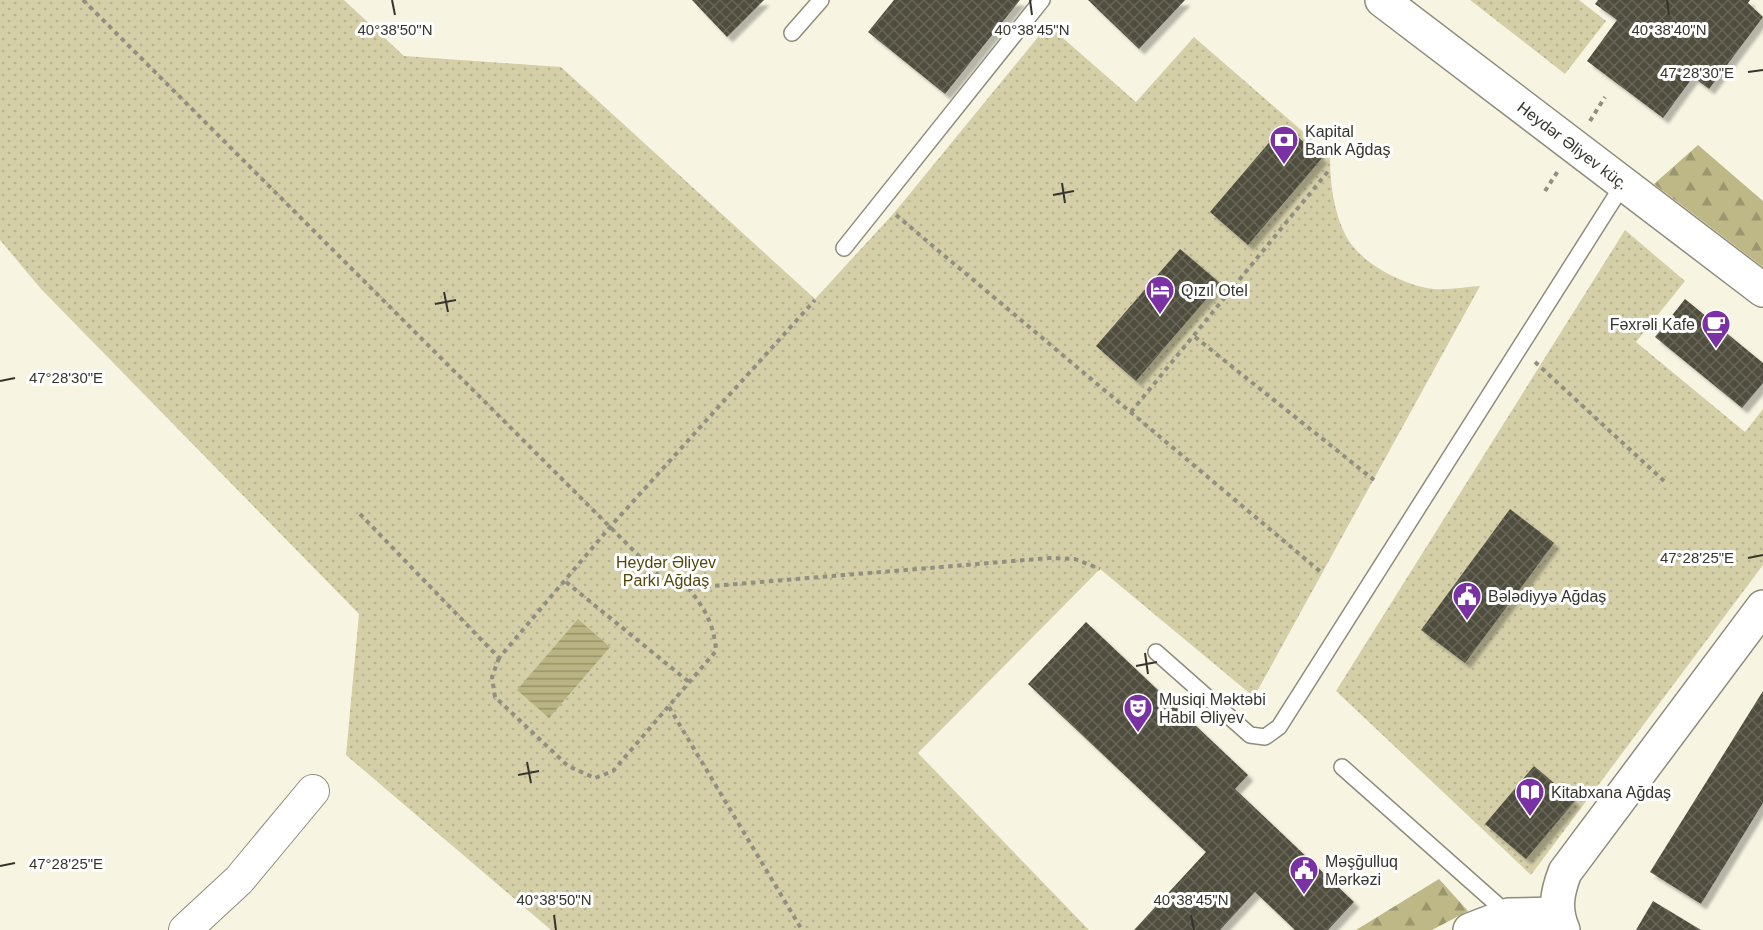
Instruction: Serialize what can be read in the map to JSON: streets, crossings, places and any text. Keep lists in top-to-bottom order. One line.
{"streets":{"main road":["Heydər Əliyev küç."]},"parks":["Heydər Əliyev Parkı Ağdaş"],"places":{"bank":["Kapital Bank Ağdaş"],"hotel":["Qızıl Otel"],"cafe":["Fəxrəli Kafe"],"public building":["Bələdiyyə Ağdaş","Məşğulluq Mərkəzi"],"theatre":["Musiqi Məktəbi Habil Əliyev"],"library":["Kitabxana Ağdaş"]},"coordinates":["40°38'50\"N","40°38'45\"N","40°38'40\"N","47°28'30\"E","47°28'25\"E"]}
